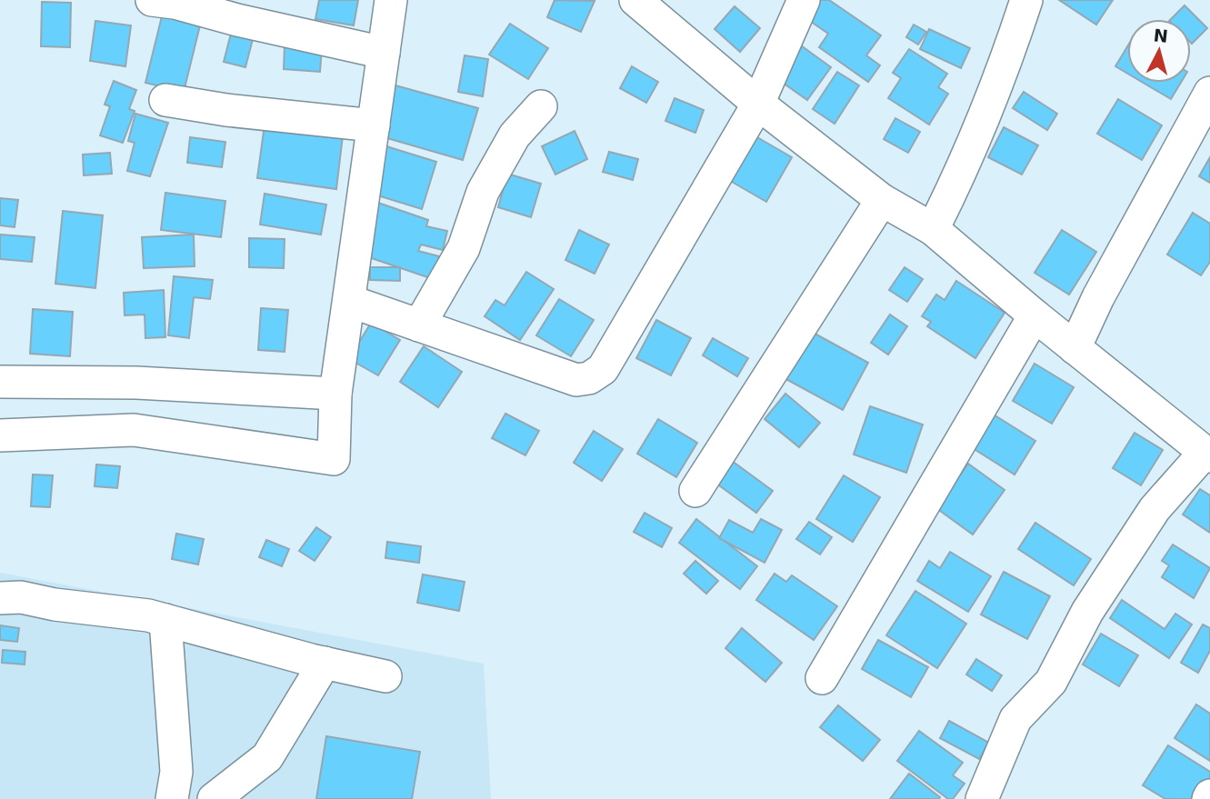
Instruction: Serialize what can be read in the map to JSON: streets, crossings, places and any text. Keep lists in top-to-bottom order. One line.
{"north":"top"}
